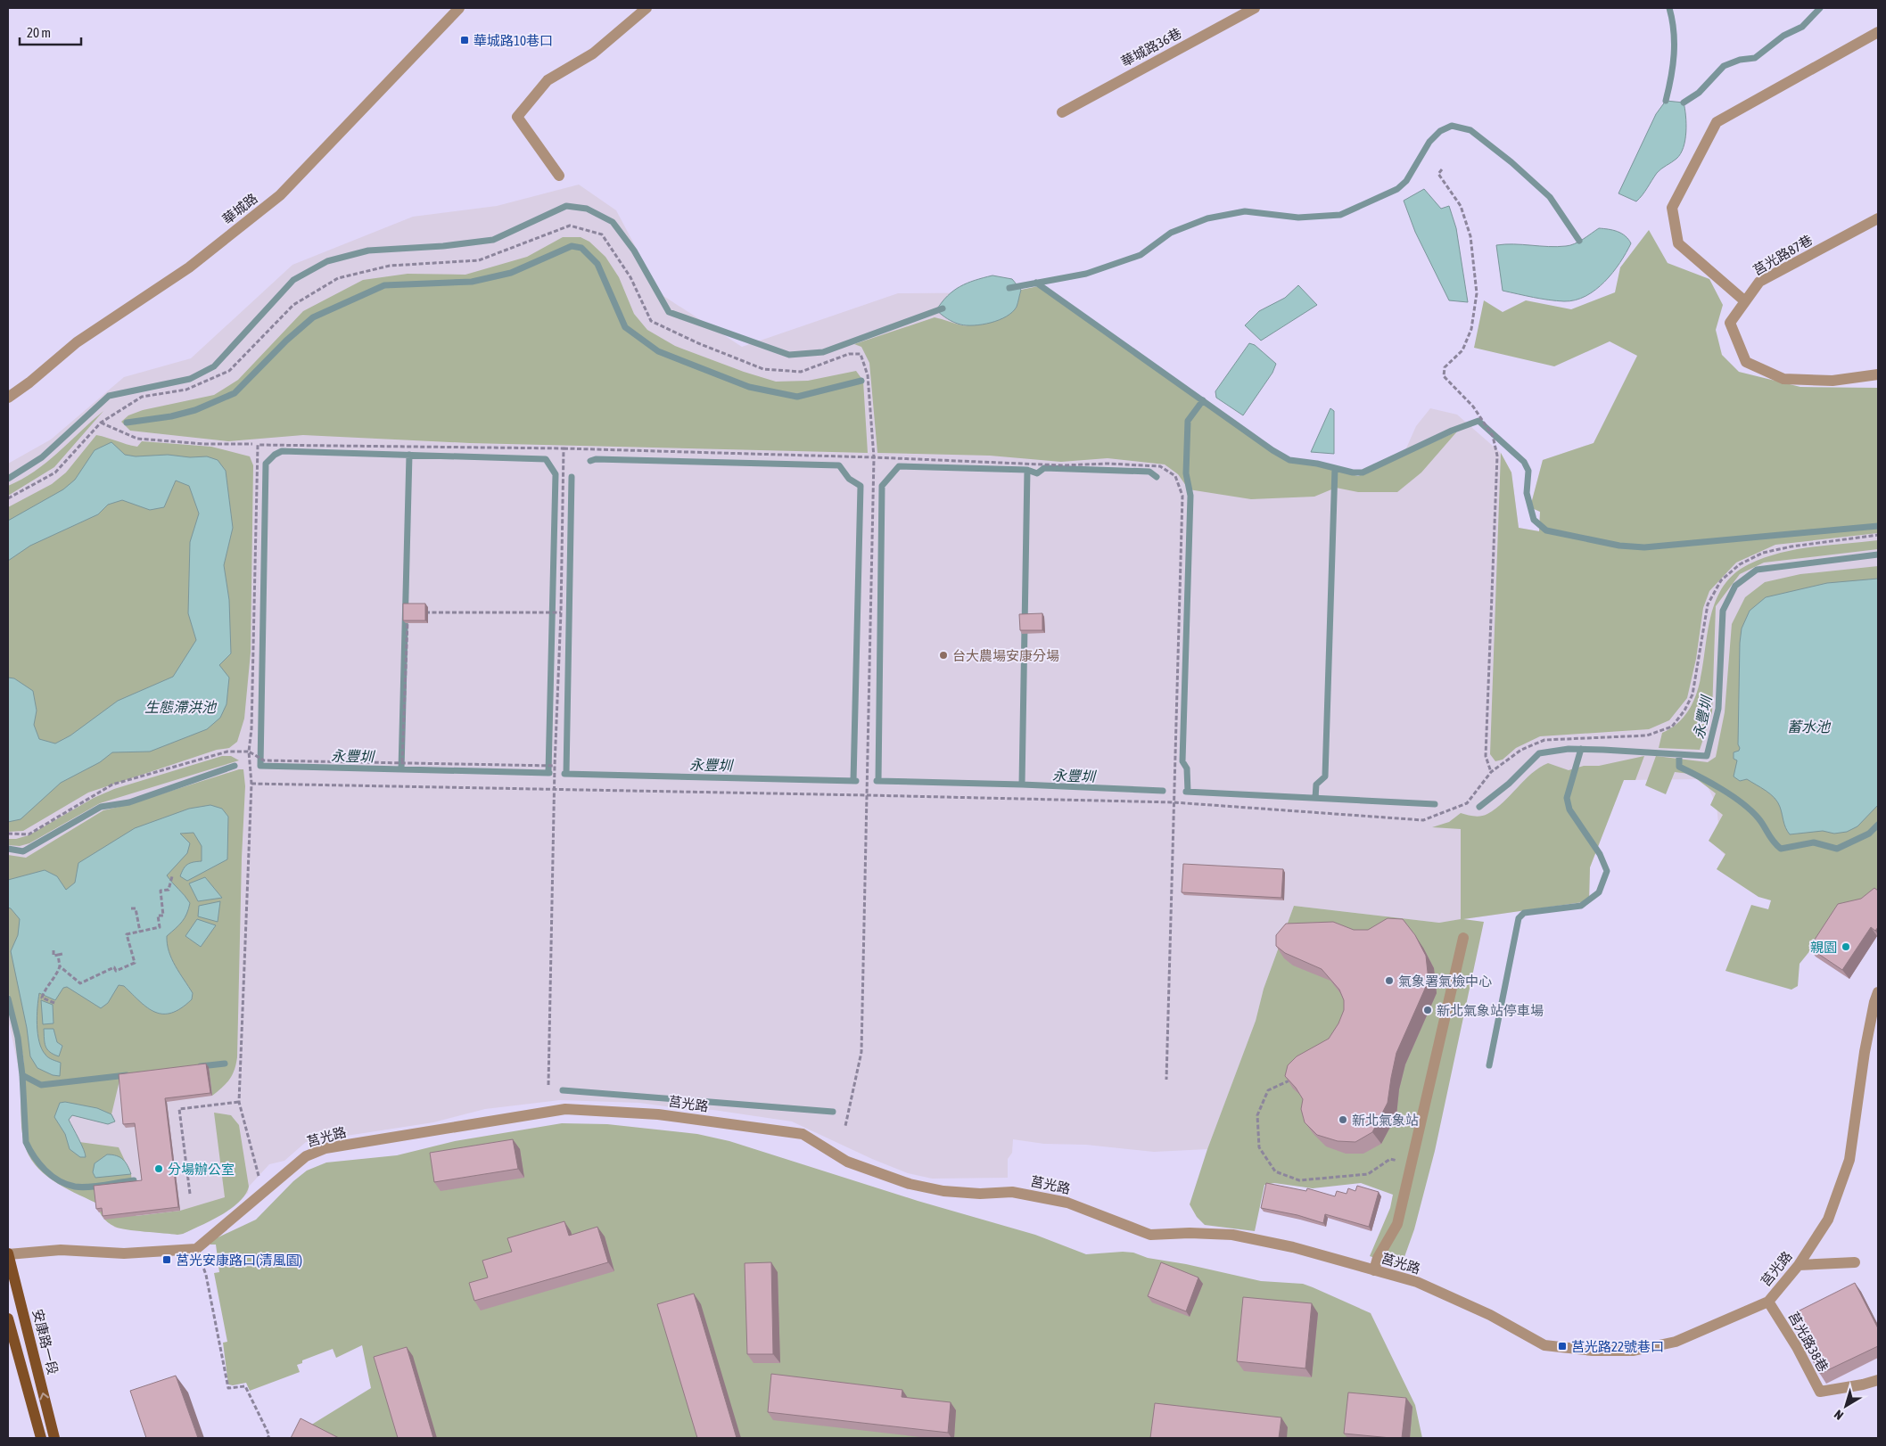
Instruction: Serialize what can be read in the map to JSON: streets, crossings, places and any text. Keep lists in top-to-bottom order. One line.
{"streets":{"main road":["安康路一段"],"street":["華城路36巷","華城路","莒光路87巷","莒光路","莒光路38巷"]},"crossings":[["莒光路","安康路一段"],["莒光路","莒光路38巷"]],"water":["生態滯洪池","永豐圳","蓄水池"],"places":{"transit":["華城路10巷口","莒光安康路口(清風園)","莒光路22號巷口"],"other":["台大農場安康分場","親園","氣象署氣檢中心","新北氣象站停車場","新北氣象站","分場辦公室"]},"scale_bar":"20 m","north":"bottom left"}
